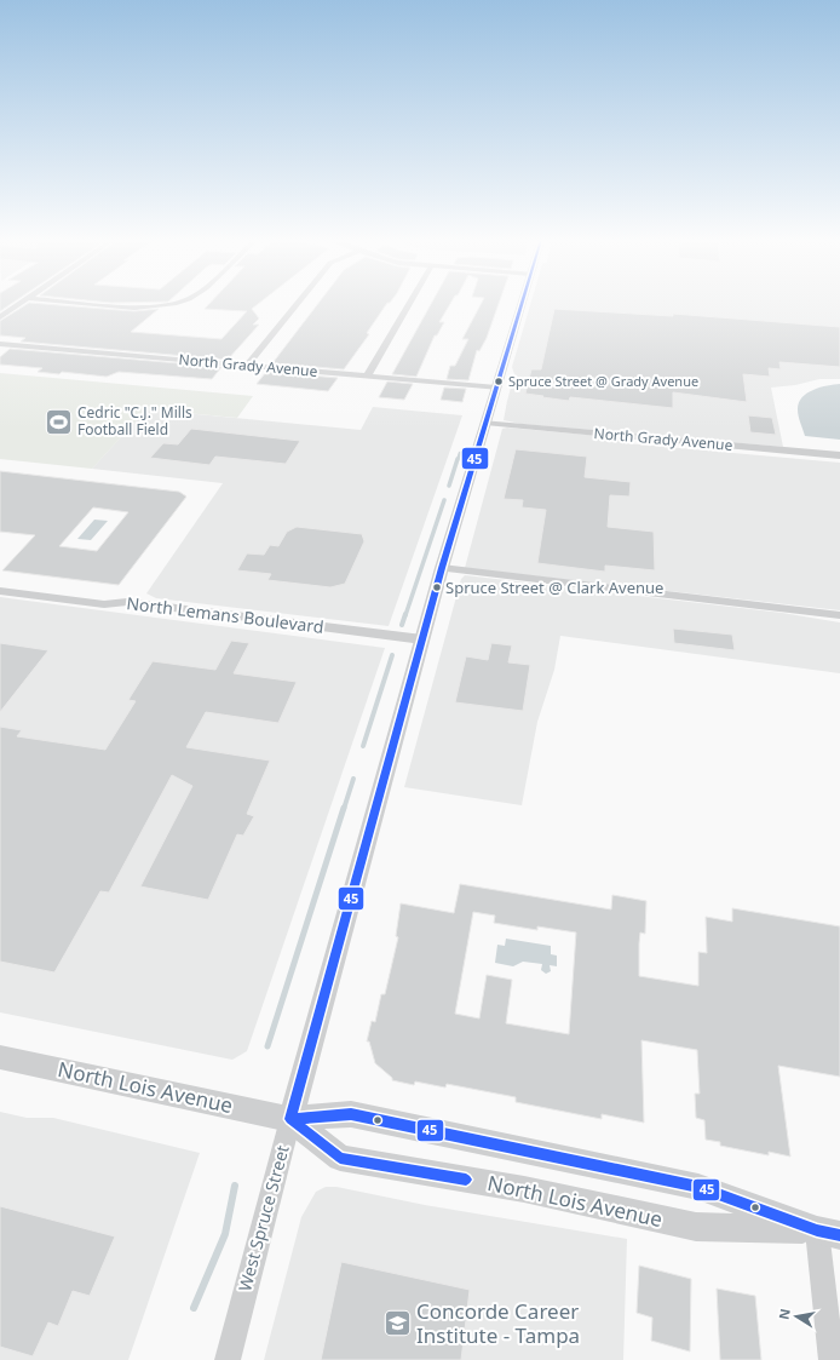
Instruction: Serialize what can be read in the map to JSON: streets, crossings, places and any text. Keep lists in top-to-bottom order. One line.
{"streets":{"street":["North Grady Avenue","North Lemans Boulevard","North Lois Avenue","West Spruce Street"]},"crossings":[["North Grady Avenue","West Spruce Street"],["North Lemans Boulevard","West Spruce Street"],["North Lois Avenue","West Spruce Street"]],"places":{"other":["Spruce Street @ Grady Avenue","Spruce Street @ Clark Avenue"],"sports":["Cedric \"C.J.\" Mills Football Field"],"school or university":["Concorde Career Institute - Tampa"]},"lines":["transit line 45"],"north":"left"}
